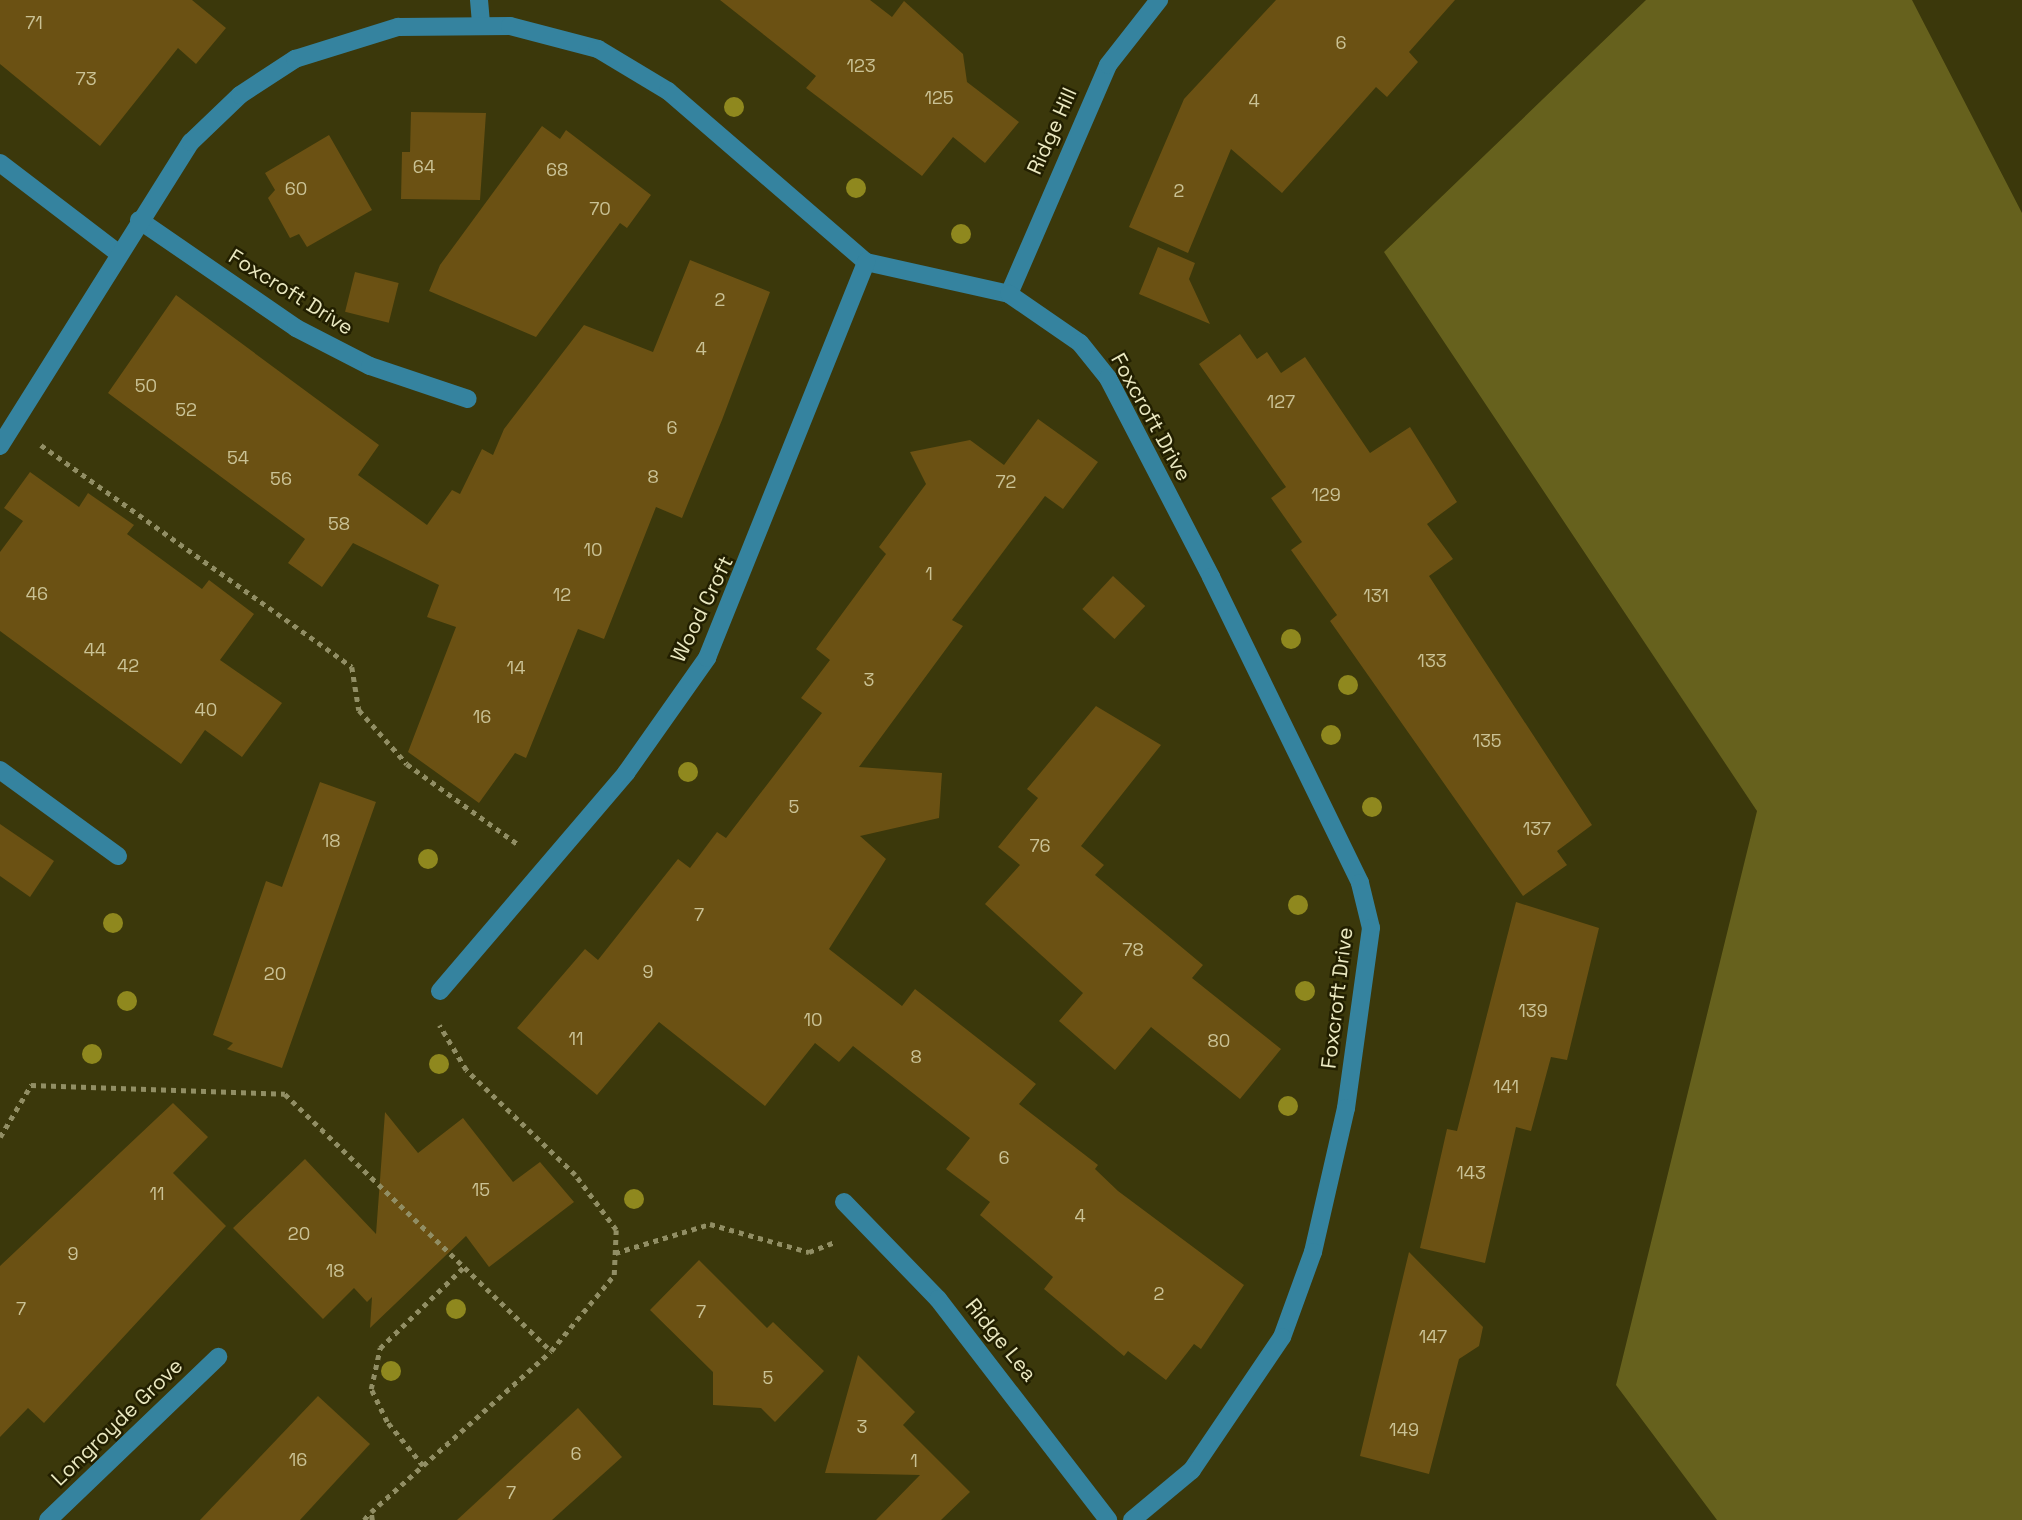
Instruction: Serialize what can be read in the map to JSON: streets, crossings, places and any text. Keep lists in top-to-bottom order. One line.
{"streets":{"street":["Ridge Hill","Foxcroft Drive","Wood Croft","Ridge Lea","Longroyde Grove"]},"crossings":[["Ridge Hill","Foxcroft Drive"],["Foxcroft Drive","Wood Croft"]],"house_numbers":["71","6","123","73","125","4","64","68","60","2","70","2","4","50","127","52","6","54","8","56","72","129","58","10","1","46","12","131","44","133","42","14","3","40","16","135","5","137","18","76","7","78","9","20","139","10","11","80","8","141","6","143","15","11","4","20","9","18","2","7","7","147","5","3","149","6","16","1","7"]}
